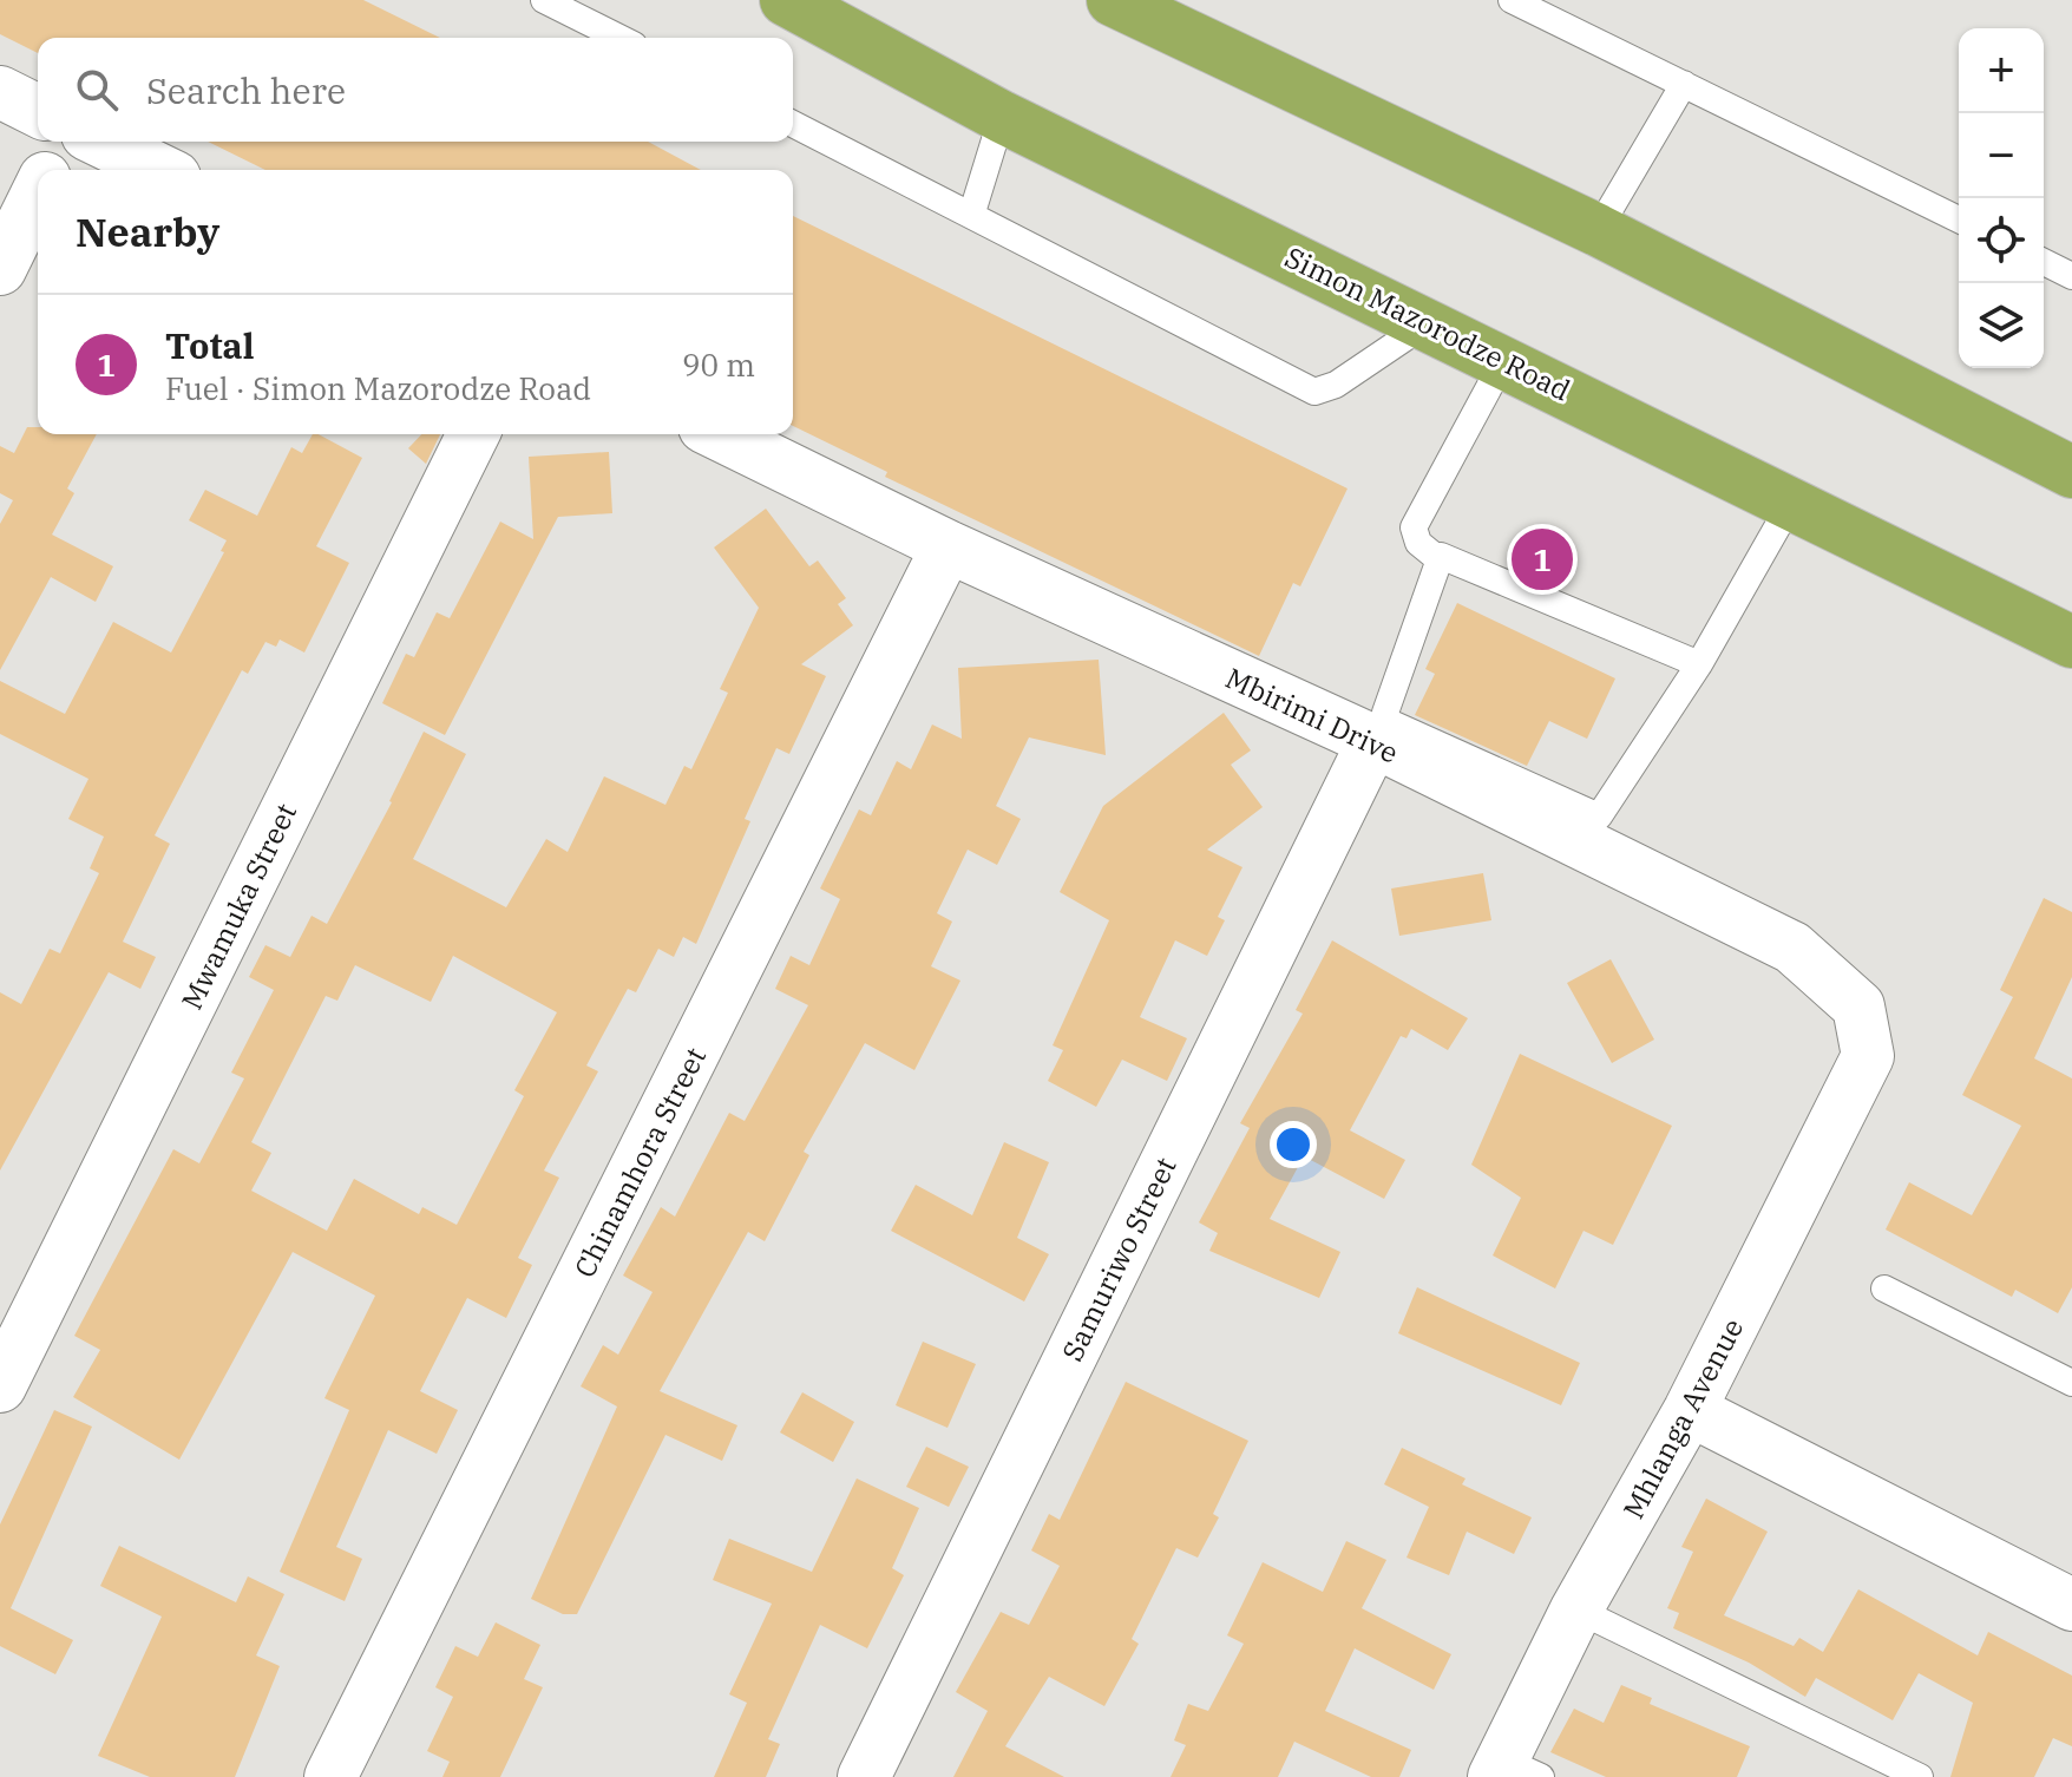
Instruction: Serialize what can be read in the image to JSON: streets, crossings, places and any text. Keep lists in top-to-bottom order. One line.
{"streets":{"highway":["Simon Mazorodze Road"],"street":["Mbirimi Drive","Mwamuka Street","Chinamhora Street","Samuriwo Street","Mhlanga Avenue"]},"crossings":[["Mbirimi Drive","Chinamhora Street"],["Mbirimi Drive","Samuriwo Street"],["Mbirimi Drive","Mhlanga Avenue"]],"page":{"map_buttons":["+","−"],"search":"Search here","heading":"Nearby","list":[{"mark":"1","name":"Total","note":"Fuel · Simon Mazorodze Road","value":"90 m"}],"pins":"1"}}
